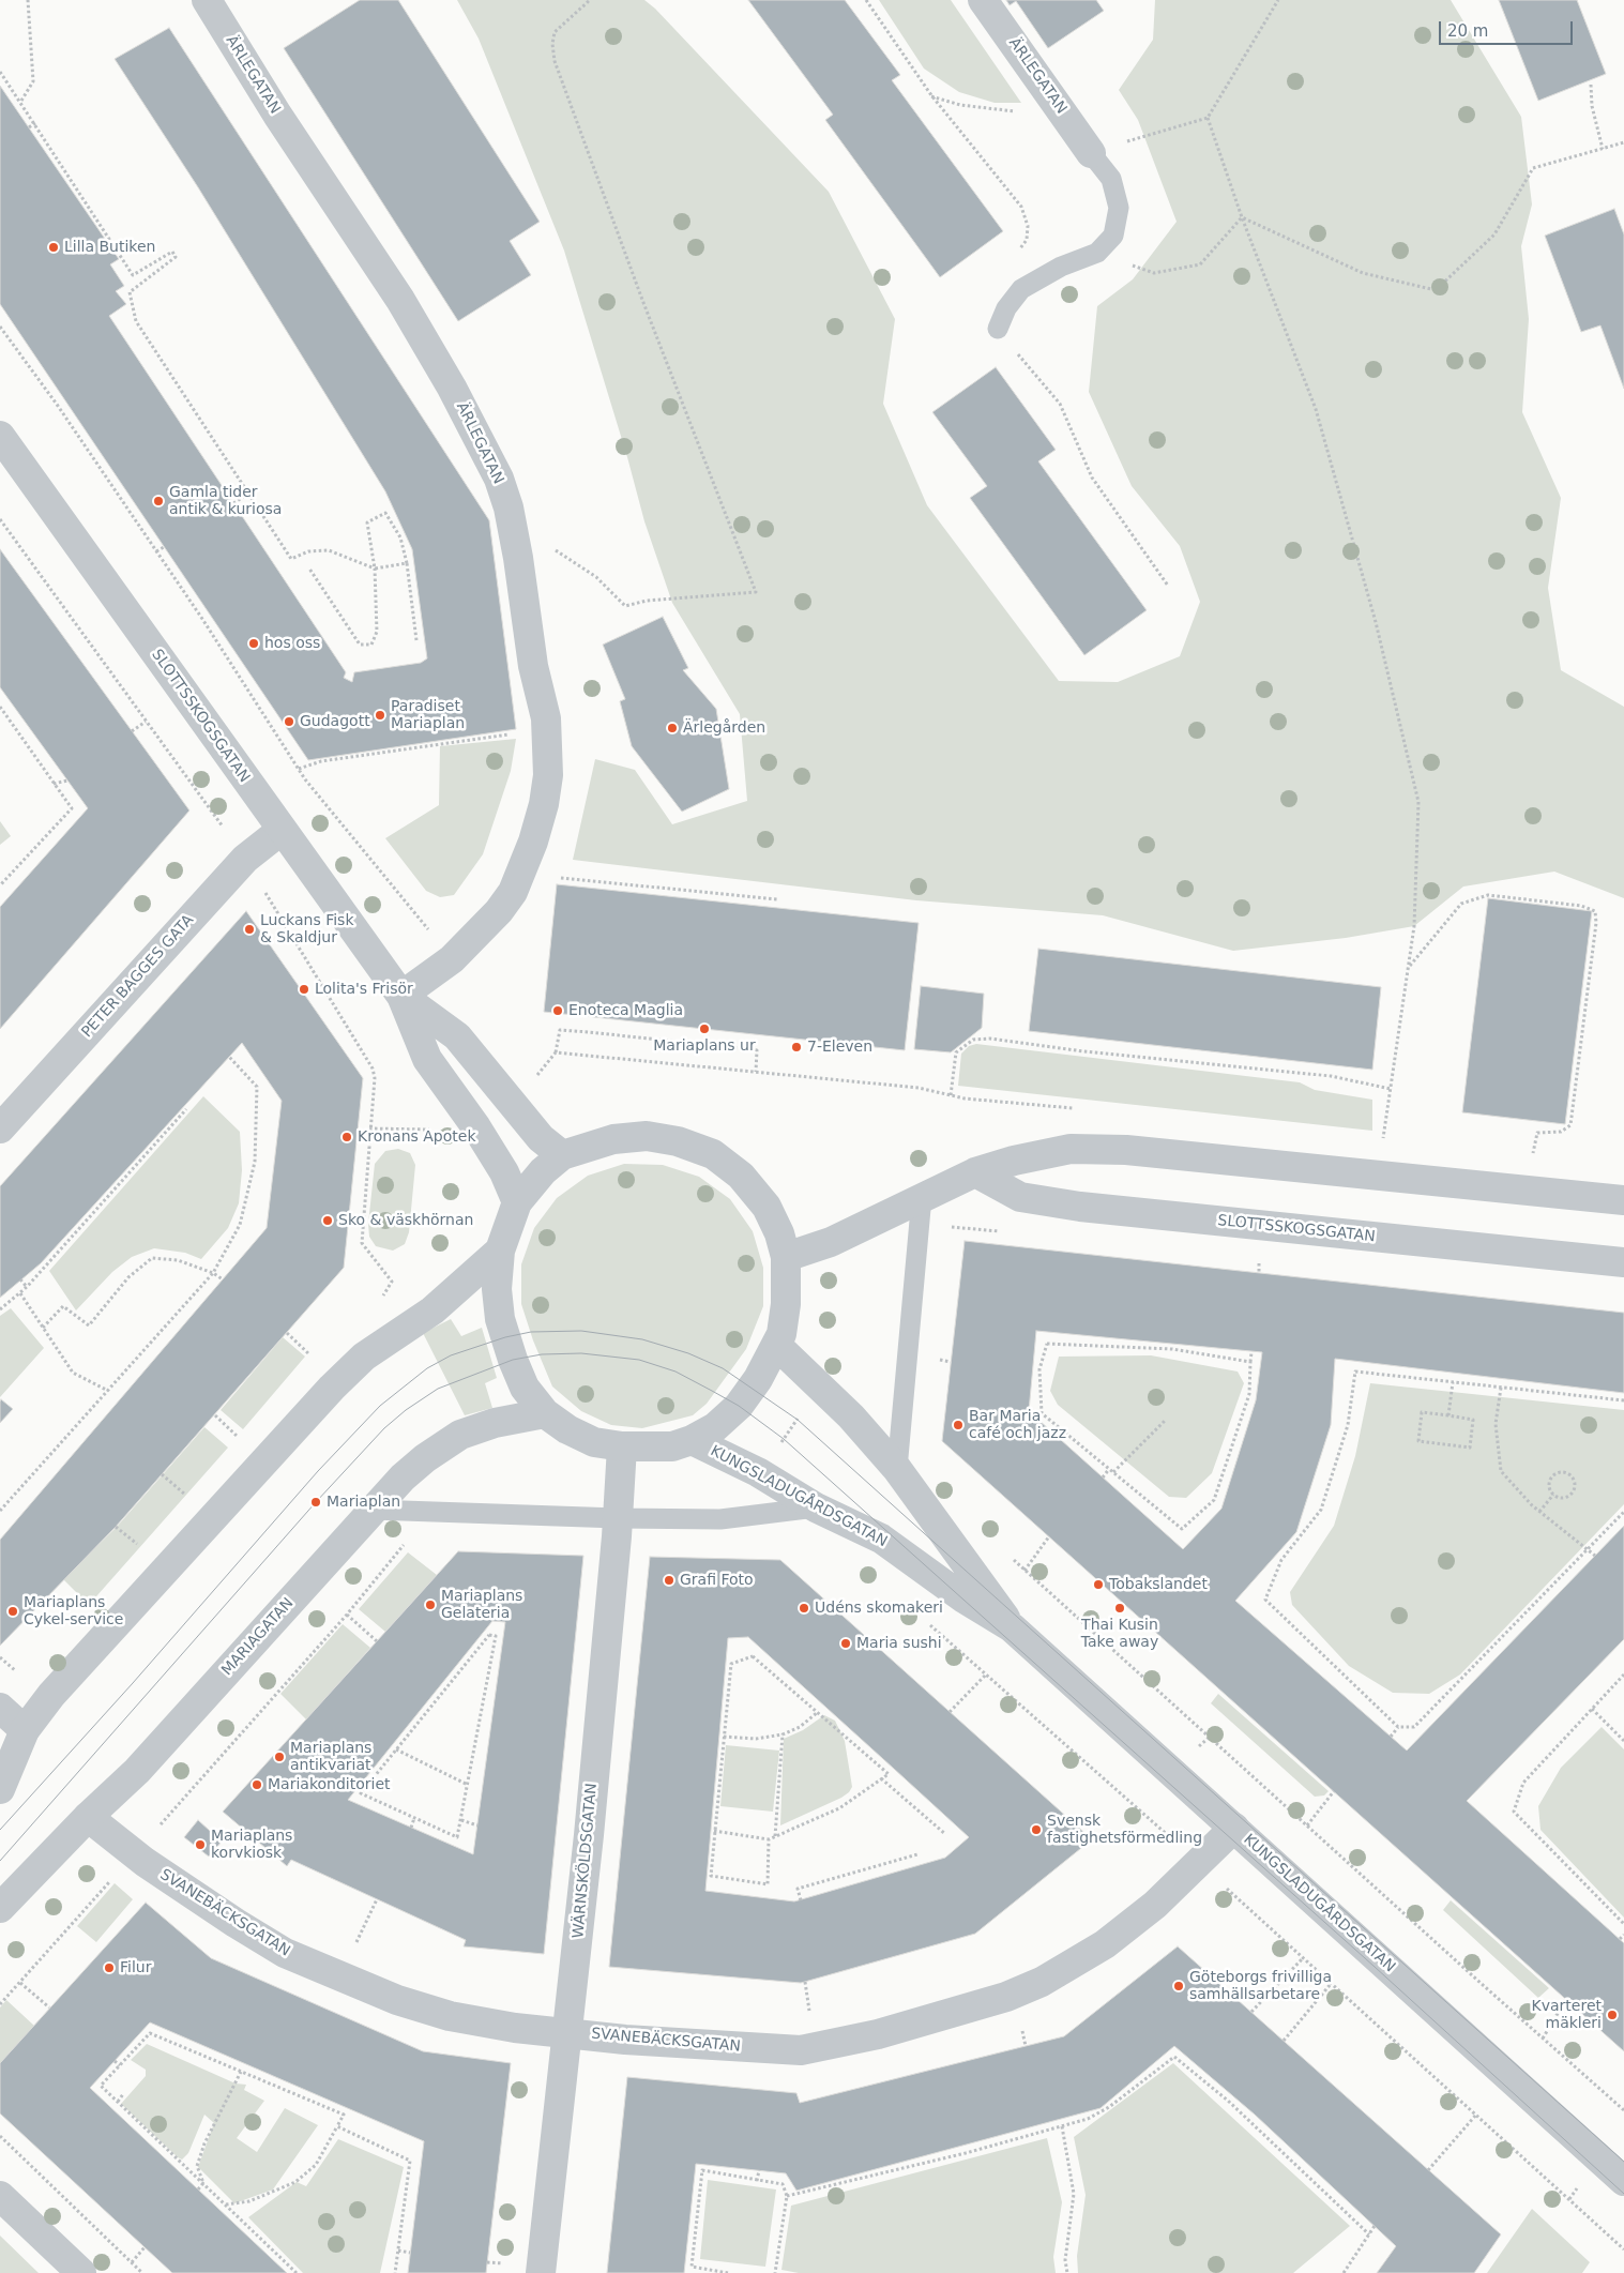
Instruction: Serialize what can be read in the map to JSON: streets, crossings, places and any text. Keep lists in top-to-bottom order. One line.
{"streets":{"street":["ÄRLEGATAN","SLOTTSSKOGSGATAN","PETER BAGGES GATA","KUNGSLADUGÅRDSGATAN","MARIAGATAN","WÄRNSKÖLDSGATAN","SVANEBÄCKSGATAN"]},"crossings":[["ÄRLEGATAN","SLOTTSSKOGSGATAN"],["SLOTTSSKOGSGATAN","PETER BAGGES GATA"],["KUNGSLADUGÅRDSGATAN","SVANEBÄCKSGATAN"],["MARIAGATAN","SVANEBÄCKSGATAN"],["WÄRNSKÖLDSGATAN","SVANEBÄCKSGATAN"]],"places":["Lilla Butiken","Gamla tider antik & kuriosa","hos oss","Paradiset Mariaplan","Gudagott","Ärlegården","Luckans Fisk & Skaldjur","Lolita's Frisör","Enoteca Maglia","Mariaplans ur","7-Eleven","Kronans Apotek","Sko & väskhörnan","Bar Maria café och jazz","Mariaplan","Grafi Foto","Tobakslandet","Mariaplans Gelateria","Udéns skomakeri","Thai Kusin Take away","Mariaplans Cykel-service","Maria sushi","Mariaplans antikvariat","Mariakonditoriet","Svensk fastighetsförmedling","Mariaplans korvkiosk","Filur","Göteborgs frivilliga samhällsarbetare","Kvarteret mäkleri"],"scale_bar":"20 m"}
